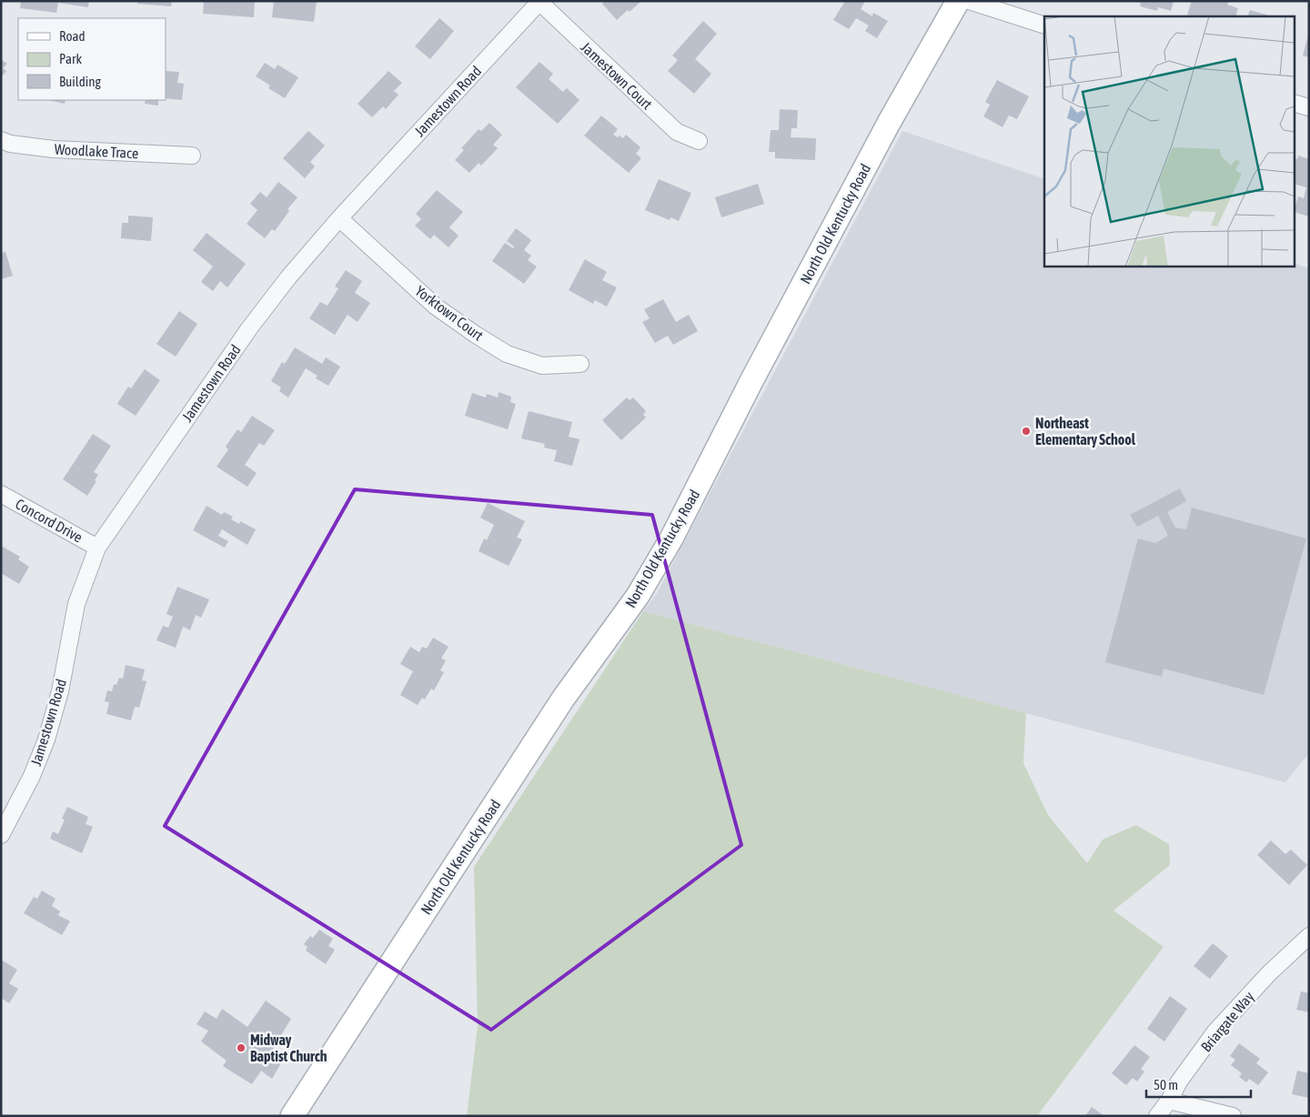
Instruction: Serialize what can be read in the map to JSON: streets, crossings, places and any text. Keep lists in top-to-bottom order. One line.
{"streets":{"street":["Jamestown Court","Jamestown Road","Woodlake Trace","North Old Kentucky Road","Yorktown Court","Concord Drive","Briargate Way"]},"crossings":[["Jamestown Court","Jamestown Road"],["Jamestown Road","Yorktown Court"],["Jamestown Road","Concord Drive"]],"places":["Northeast Elementary School","Midway Baptist Church"],"legend":["Road","Park","Building"],"scale_bar":"50 m"}
